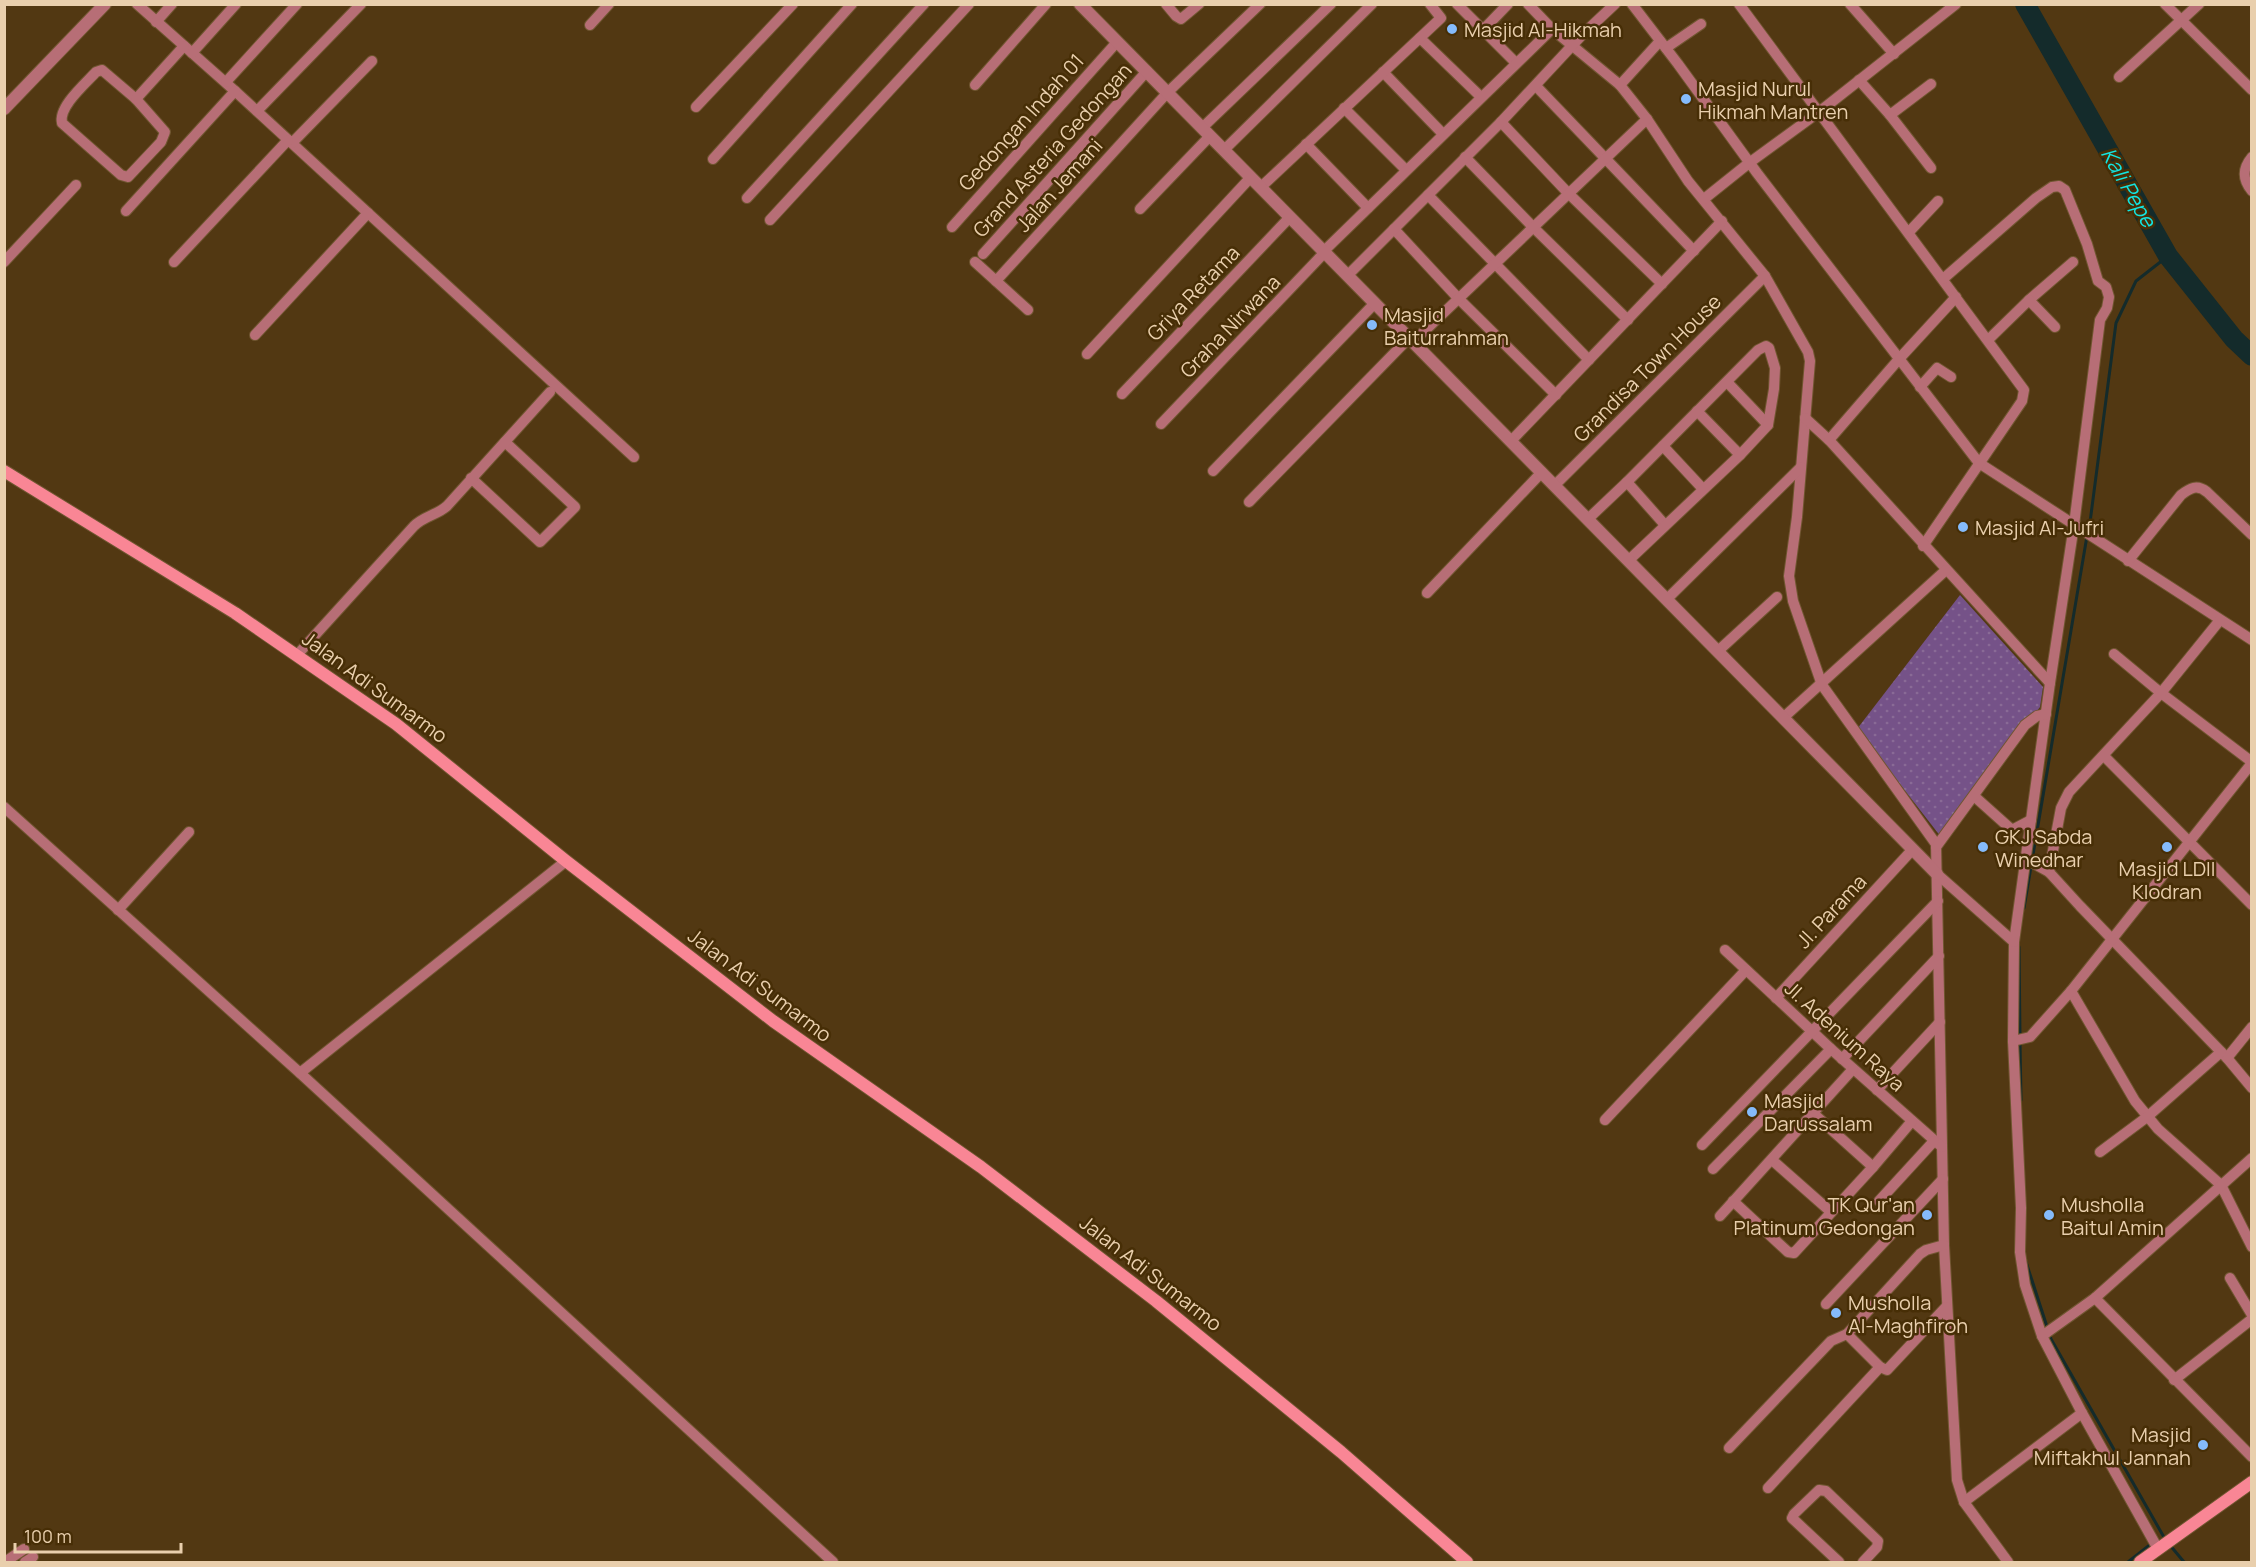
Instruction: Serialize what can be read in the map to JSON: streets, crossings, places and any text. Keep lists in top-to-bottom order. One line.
{"streets":{"main road":["Jalan Adi Sumarmo"],"street":["Gedongan Indah 01","Grand Asteria Gedongan","Jalan Jemani","Griya Retama","Graha Nirwana","Grandisa Town House","Jl. Parama","Jl. Adenium Raya"]},"crossings":[["Grand Asteria Gedongan","Jalan Jemani"],["Jl. Parama","Jl. Adenium Raya"]],"water":["Kali Pepe"],"places":["Masjid Al-Hikmah","Masjid Nurul Hikmah Mantren","Masjid Baiturrahman","Masjid Al-Jufri","GKJ Sabda Winedhar","Masjid LDII Klodran","Masjid Darussalam","TK Qur'an Platinum Gedongan","Musholla Baitul Amin","Musholla Al-Maghfiroh","Masjid Miftakhul Jannah"],"scale_bar":"100 m"}
